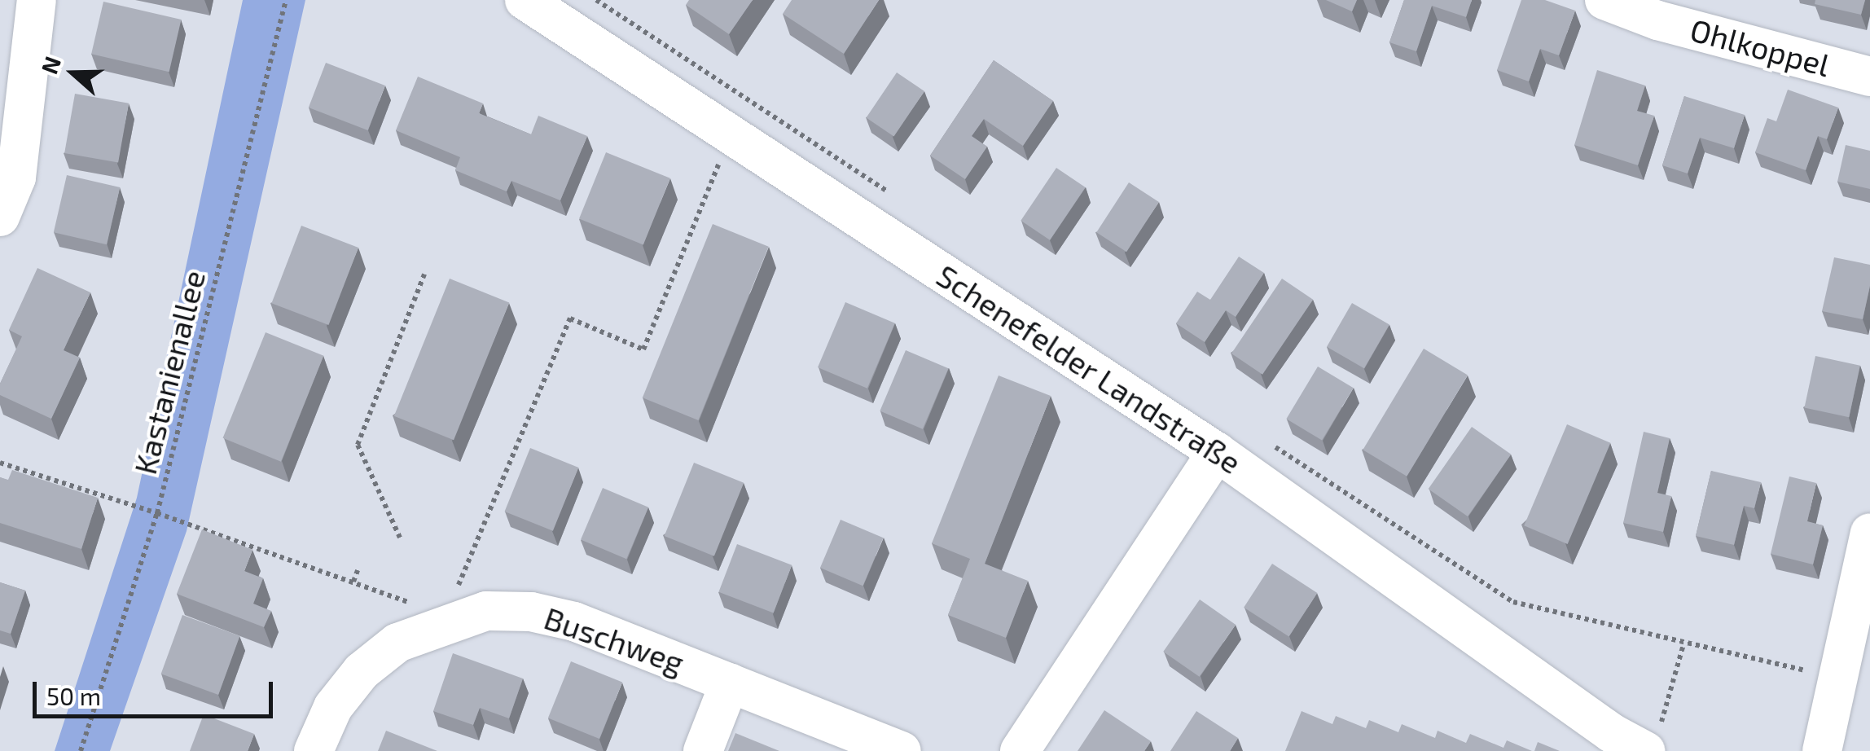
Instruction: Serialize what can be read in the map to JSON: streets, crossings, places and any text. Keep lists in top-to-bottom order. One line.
{"streets":{"street":["Ohlkoppel","Schenefelder Landstraße","Buschweg"],"path":["Kastanienallee"]},"scale_bar":"50 m","north":"left"}
